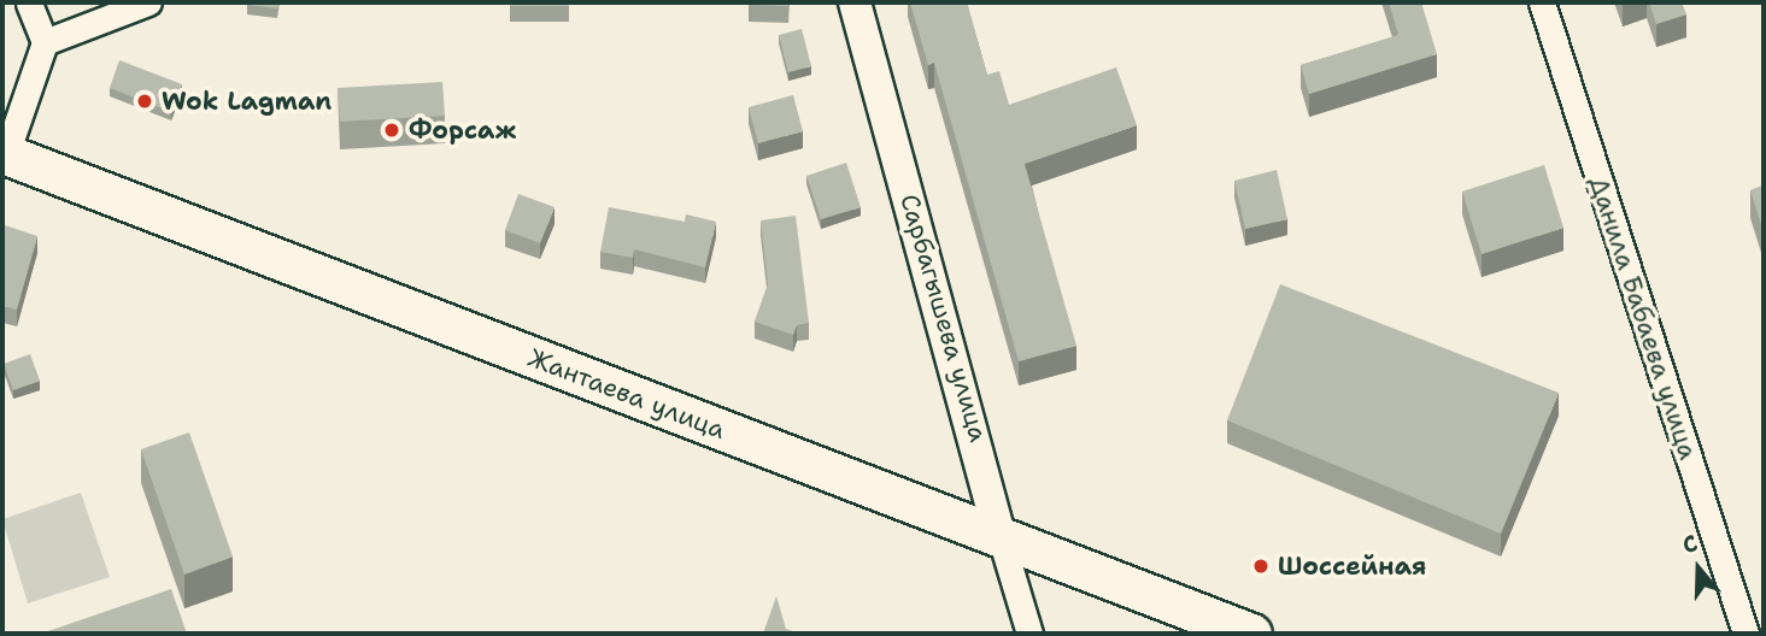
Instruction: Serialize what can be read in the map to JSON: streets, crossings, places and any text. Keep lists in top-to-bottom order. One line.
{"streets":{"main road":["Жантаева улица"],"street":["Сарбагышева улица","Данила Бабаева улица"]},"crossings":[["Сарбагышева улица","Жантаева улица"]],"places":["Wok Lagman","Форсаж","Шоссейная"],"north":"top"}
